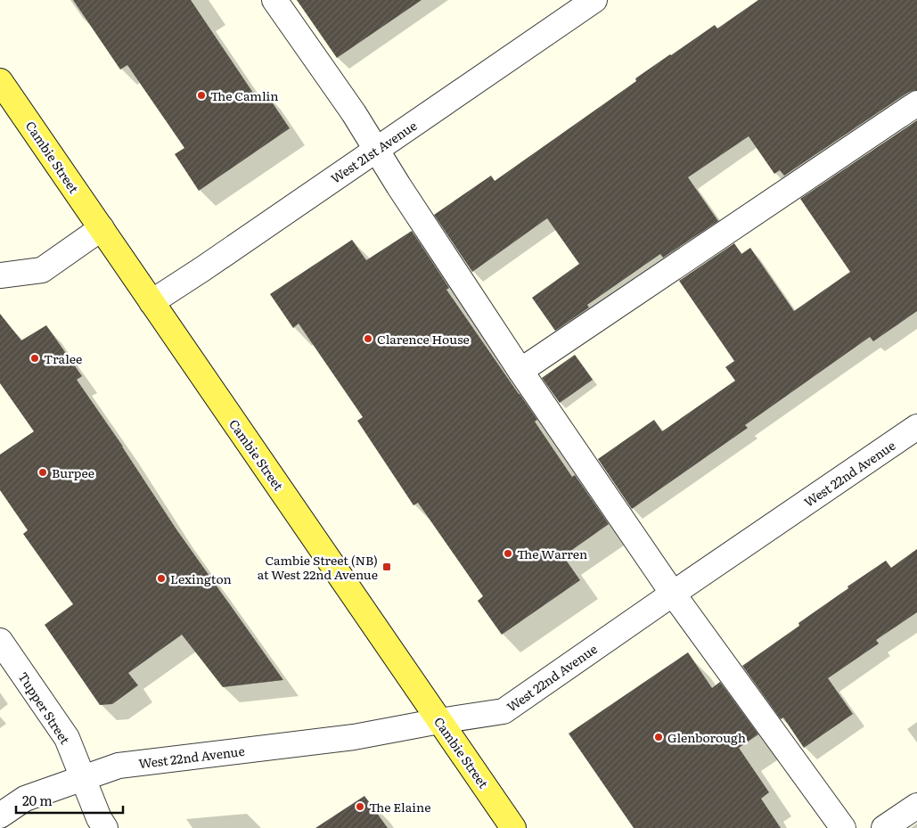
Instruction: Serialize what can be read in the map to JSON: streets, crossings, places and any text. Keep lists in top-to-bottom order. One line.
{"streets":{"main road":["Cambie Street"],"street":["West 21st Avenue","West 22nd Avenue","Tupper Street"]},"crossings":[["West 21st Avenue","Cambie Street"],["Cambie Street","West 22nd Avenue"],["West 22nd Avenue","Tupper Street"]],"places":{"other":["The Camlin","Clarence House","Tralee","Burpee","The Warren","Lexington","Glenborough","The Elaine"],"transit":["Cambie Street (NB) at West 22nd Avenue"]},"scale_bar":"20 m"}
